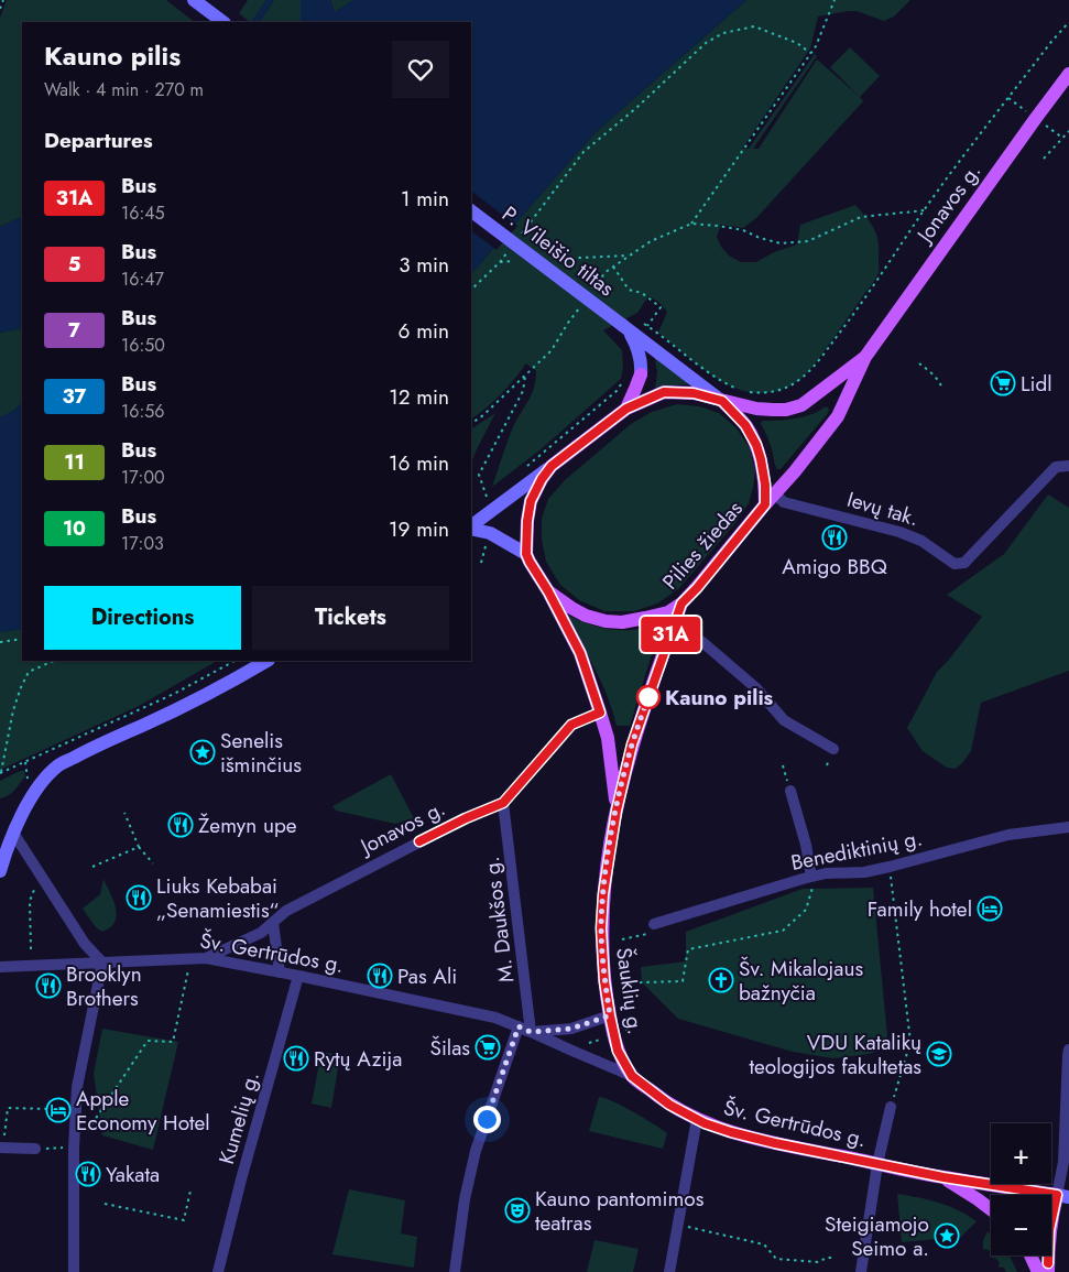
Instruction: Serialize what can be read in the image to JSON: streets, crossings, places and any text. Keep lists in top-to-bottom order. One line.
{"streets":{"main road":["Jonavos g.","Pilies žiedas","Šv. Gertrūdos g.","Šauklių g."],"street":["P. Vileišio tiltas","Ievų tak.","Benediktinių g.","M. Daukšos g.","Kumelių g."]},"crossings":[["Jonavos g.","P. Vileišio tiltas"],["Jonavos g.","Ievų tak."],["Jonavos g.","Pilies žiedas"],["Jonavos g.","M. Daukšos g."],["Jonavos g.","Šv. Gertrūdos g."],["Jonavos g.","Šauklių g."],["P. Vileišio tiltas","Pilies žiedas"],["Ievų tak.","Pilies žiedas"],["Pilies žiedas","Šauklių g."],["M. Daukšos g.","Šv. Gertrūdos g."],["Šv. Gertrūdos g.","Šauklių g."],["Šv. Gertrūdos g.","Kumelių g."]],"places":{"supermarket":["Lidl","Šilas"],"restaurant":["Amigo BBQ","Žemyn upe","Liuks Kebabai „Senamiestis“","Pas Ali","Brooklyn Brothers","Rytų Azija","Yakata"],"other":["Kauno pilis"],"place":["Senelis išminčius","Steigiamojo Seimo a."],"hotel":["Family hotel","Apple Economy Hotel"],"church":["Šv. Mikalojaus bažnyčia"],"school or university":["VDU Katalikų teologijos fakultetas"],"theatre":["Kauno pantomimos teatras"]},"lines":["bus line 31A"],"page":{"on_map":"31A","heading":[["Kauno pilis","Walk · 4 min · 270 m"],"Departures"],"list":[{"mark":"31A","name":"Bus","note":"16:45","value":"1 min"},{"mark":"5","name":"Bus","note":"16:47","value":"3 min"},{"mark":"7","name":"Bus","note":"16:50","value":"6 min"},{"mark":"37","name":"Bus","note":"16:56","value":"12 min"},{"mark":"11","name":"Bus","note":"17:00","value":"16 min"},{"mark":"10","name":"Bus","note":"17:03","value":"19 min"}],"buttons":["Directions","Tickets"],"map_buttons":["+","−"]}}
